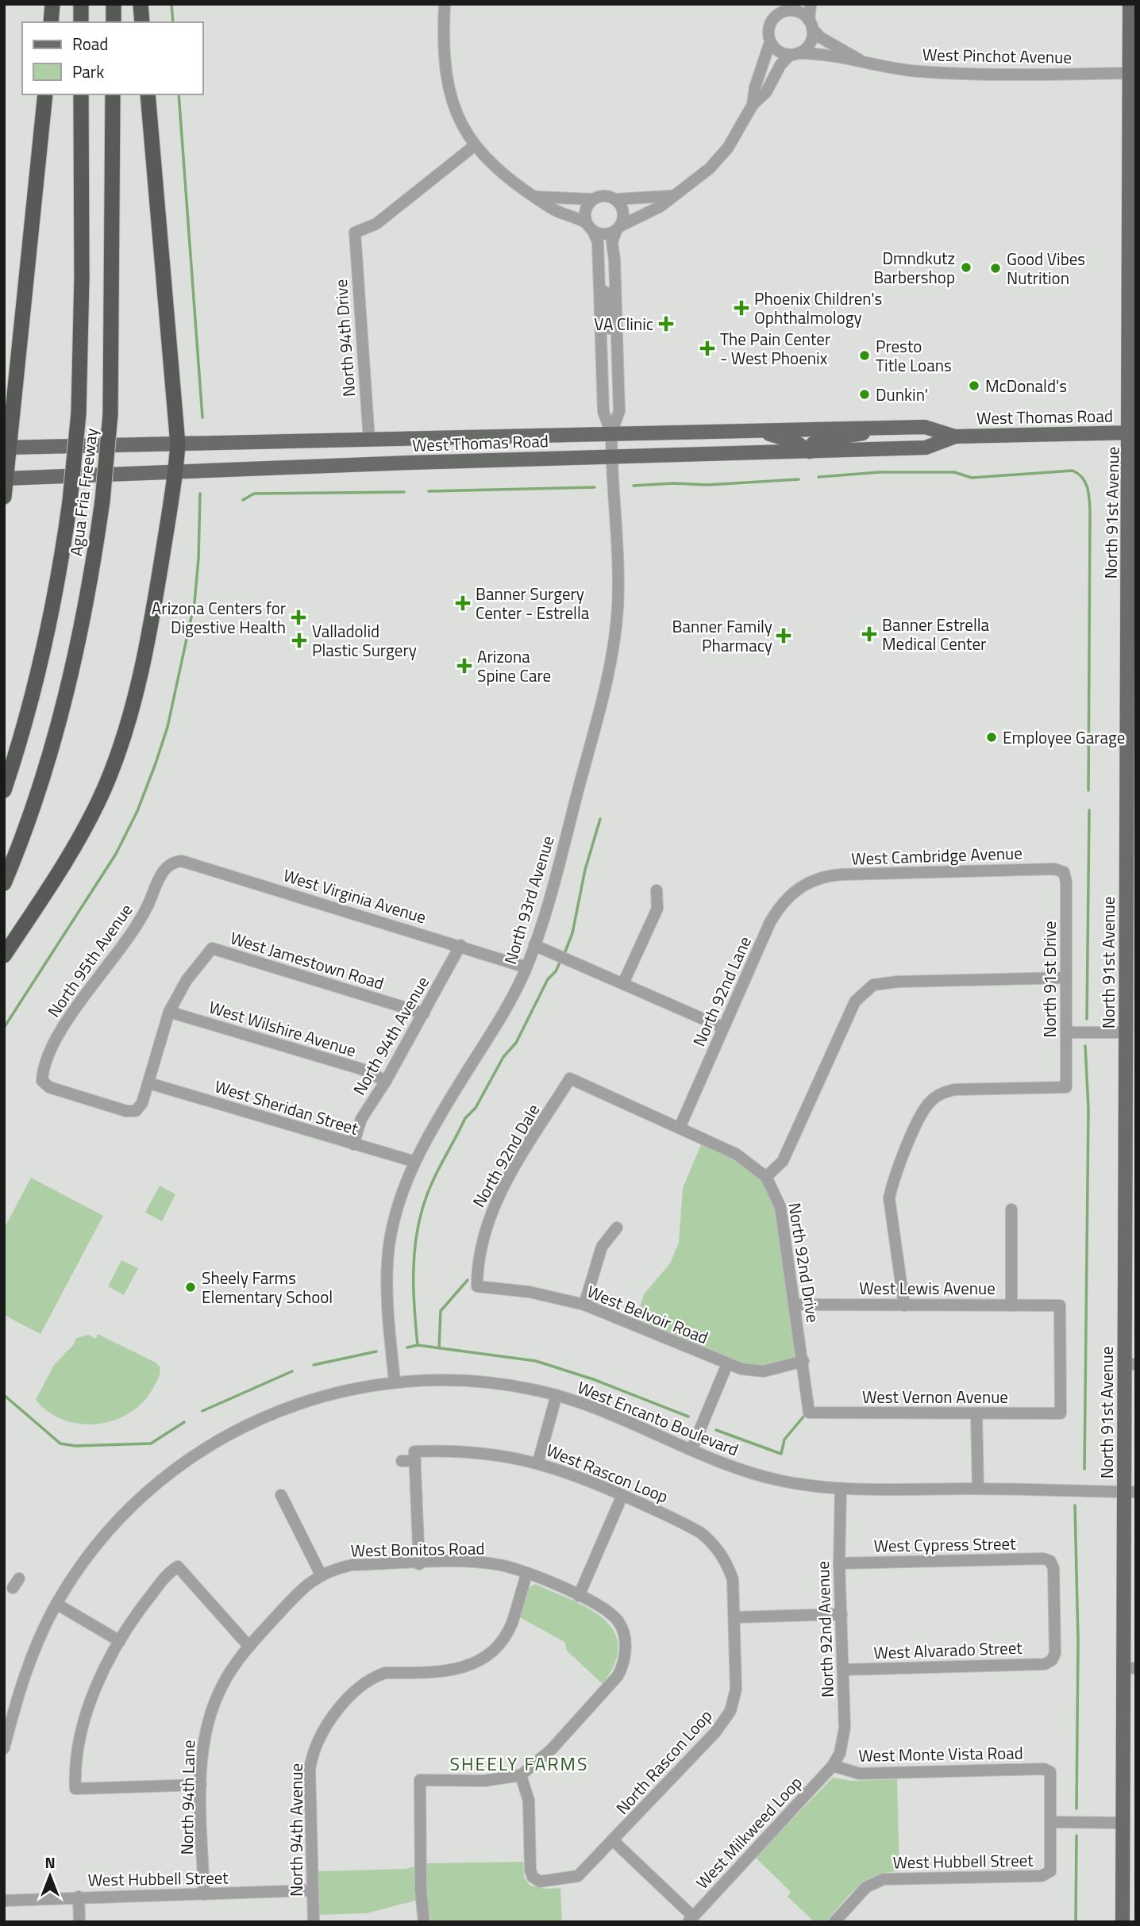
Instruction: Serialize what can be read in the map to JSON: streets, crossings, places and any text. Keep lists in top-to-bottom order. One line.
{"streets":{"highway":["Agua Fria Freeway"],"main road":["West Thomas Road","North 91st Avenue"],"street":["West Pinchot Avenue","North 94th Drive","West Cambridge Avenue","West Virginia Avenue","North 93rd Avenue","North 95th Avenue","West Jamestown Road","North 91st Drive","North 92nd Lane","West Wilshire Avenue","North 94th Avenue","West Sheridan Street","North 92nd Dale","North 92nd Drive","West Lewis Avenue","West Belvoir Road","West Vernon Avenue","West Encanto Boulevard","West Rascon Loop","West Cypress Street","West Bonitos Road","North 92nd Avenue","West Alvarado Street","West Monte Vista Road","North Rascon Loop","North 94th Lane","West Milkweed Loop","West Hubbell Street"]},"crossings":[["West Pinchot Avenue","North 91st Avenue"],["North 94th Drive","West Thomas Road"],["West Thomas Road","North 91st Avenue"],["West Thomas Road","North 93rd Avenue"],["North 91st Avenue","West Encanto Boulevard"],["West Cambridge Avenue","North 91st Drive"],["West Cambridge Avenue","North 92nd Lane"],["West Virginia Avenue","North 93rd Avenue"],["West Virginia Avenue","North 95th Avenue"],["West Virginia Avenue","North 94th Avenue"],["North 93rd Avenue","West Sheridan Street"],["North 93rd Avenue","West Encanto Boulevard"],["North 95th Avenue","West Sheridan Street"],["West Jamestown Road","West Wilshire Avenue"],["West Jamestown Road","North 94th Avenue"],["North 91st Drive","West Lewis Avenue"],["North 92nd Lane","North 92nd Dale"],["West Wilshire Avenue","North 94th Avenue"],["North 94th Avenue","West Sheridan Street"],["North 94th Avenue","West Bonitos Road"],["North 94th Avenue","West Hubbell Street"],["North 92nd Dale","West Belvoir Road"],["North 92nd Drive","West Lewis Avenue"],["North 92nd Drive","West Belvoir Road"],["North 92nd Drive","West Vernon Avenue"],["West Lewis Avenue","West Vernon Avenue"],["West Encanto Boulevard","North 92nd Avenue"],["West Rascon Loop","North Rascon Loop"],["West Cypress Street","North 92nd Avenue"],["West Cypress Street","West Alvarado Street"],["West Bonitos Road","North Rascon Loop"],["West Bonitos Road","North 94th Lane"],["North 92nd Avenue","West Alvarado Street"],["North 92nd Avenue","West Monte Vista Road"],["North 92nd Avenue","West Milkweed Loop"],["West Monte Vista Road","West Milkweed Loop"],["West Monte Vista Road","West Hubbell Street"],["North 94th Lane","West Hubbell Street"]],"districts":["SHEELY FARMS"],"places":{"other":["Dmndkutz Barbershop","Good Vibes Nutrition","Presto Title Loans","McDonald's","Dunkin'","Employee Garage","Sheely Farms Elementary School"],"health":["Phoenix Children's Ophthalmology","VA Clinic","The Pain Center - West Phoenix","Banner Surgery Center - Estrella","Arizona Centers for Digestive Health","Banner Estrella Medical Center","Banner Family Pharmacy","Valladolid Plastic Surgery","Arizona Spine Care"]},"legend":["Road","Park"],"north":"top"}
